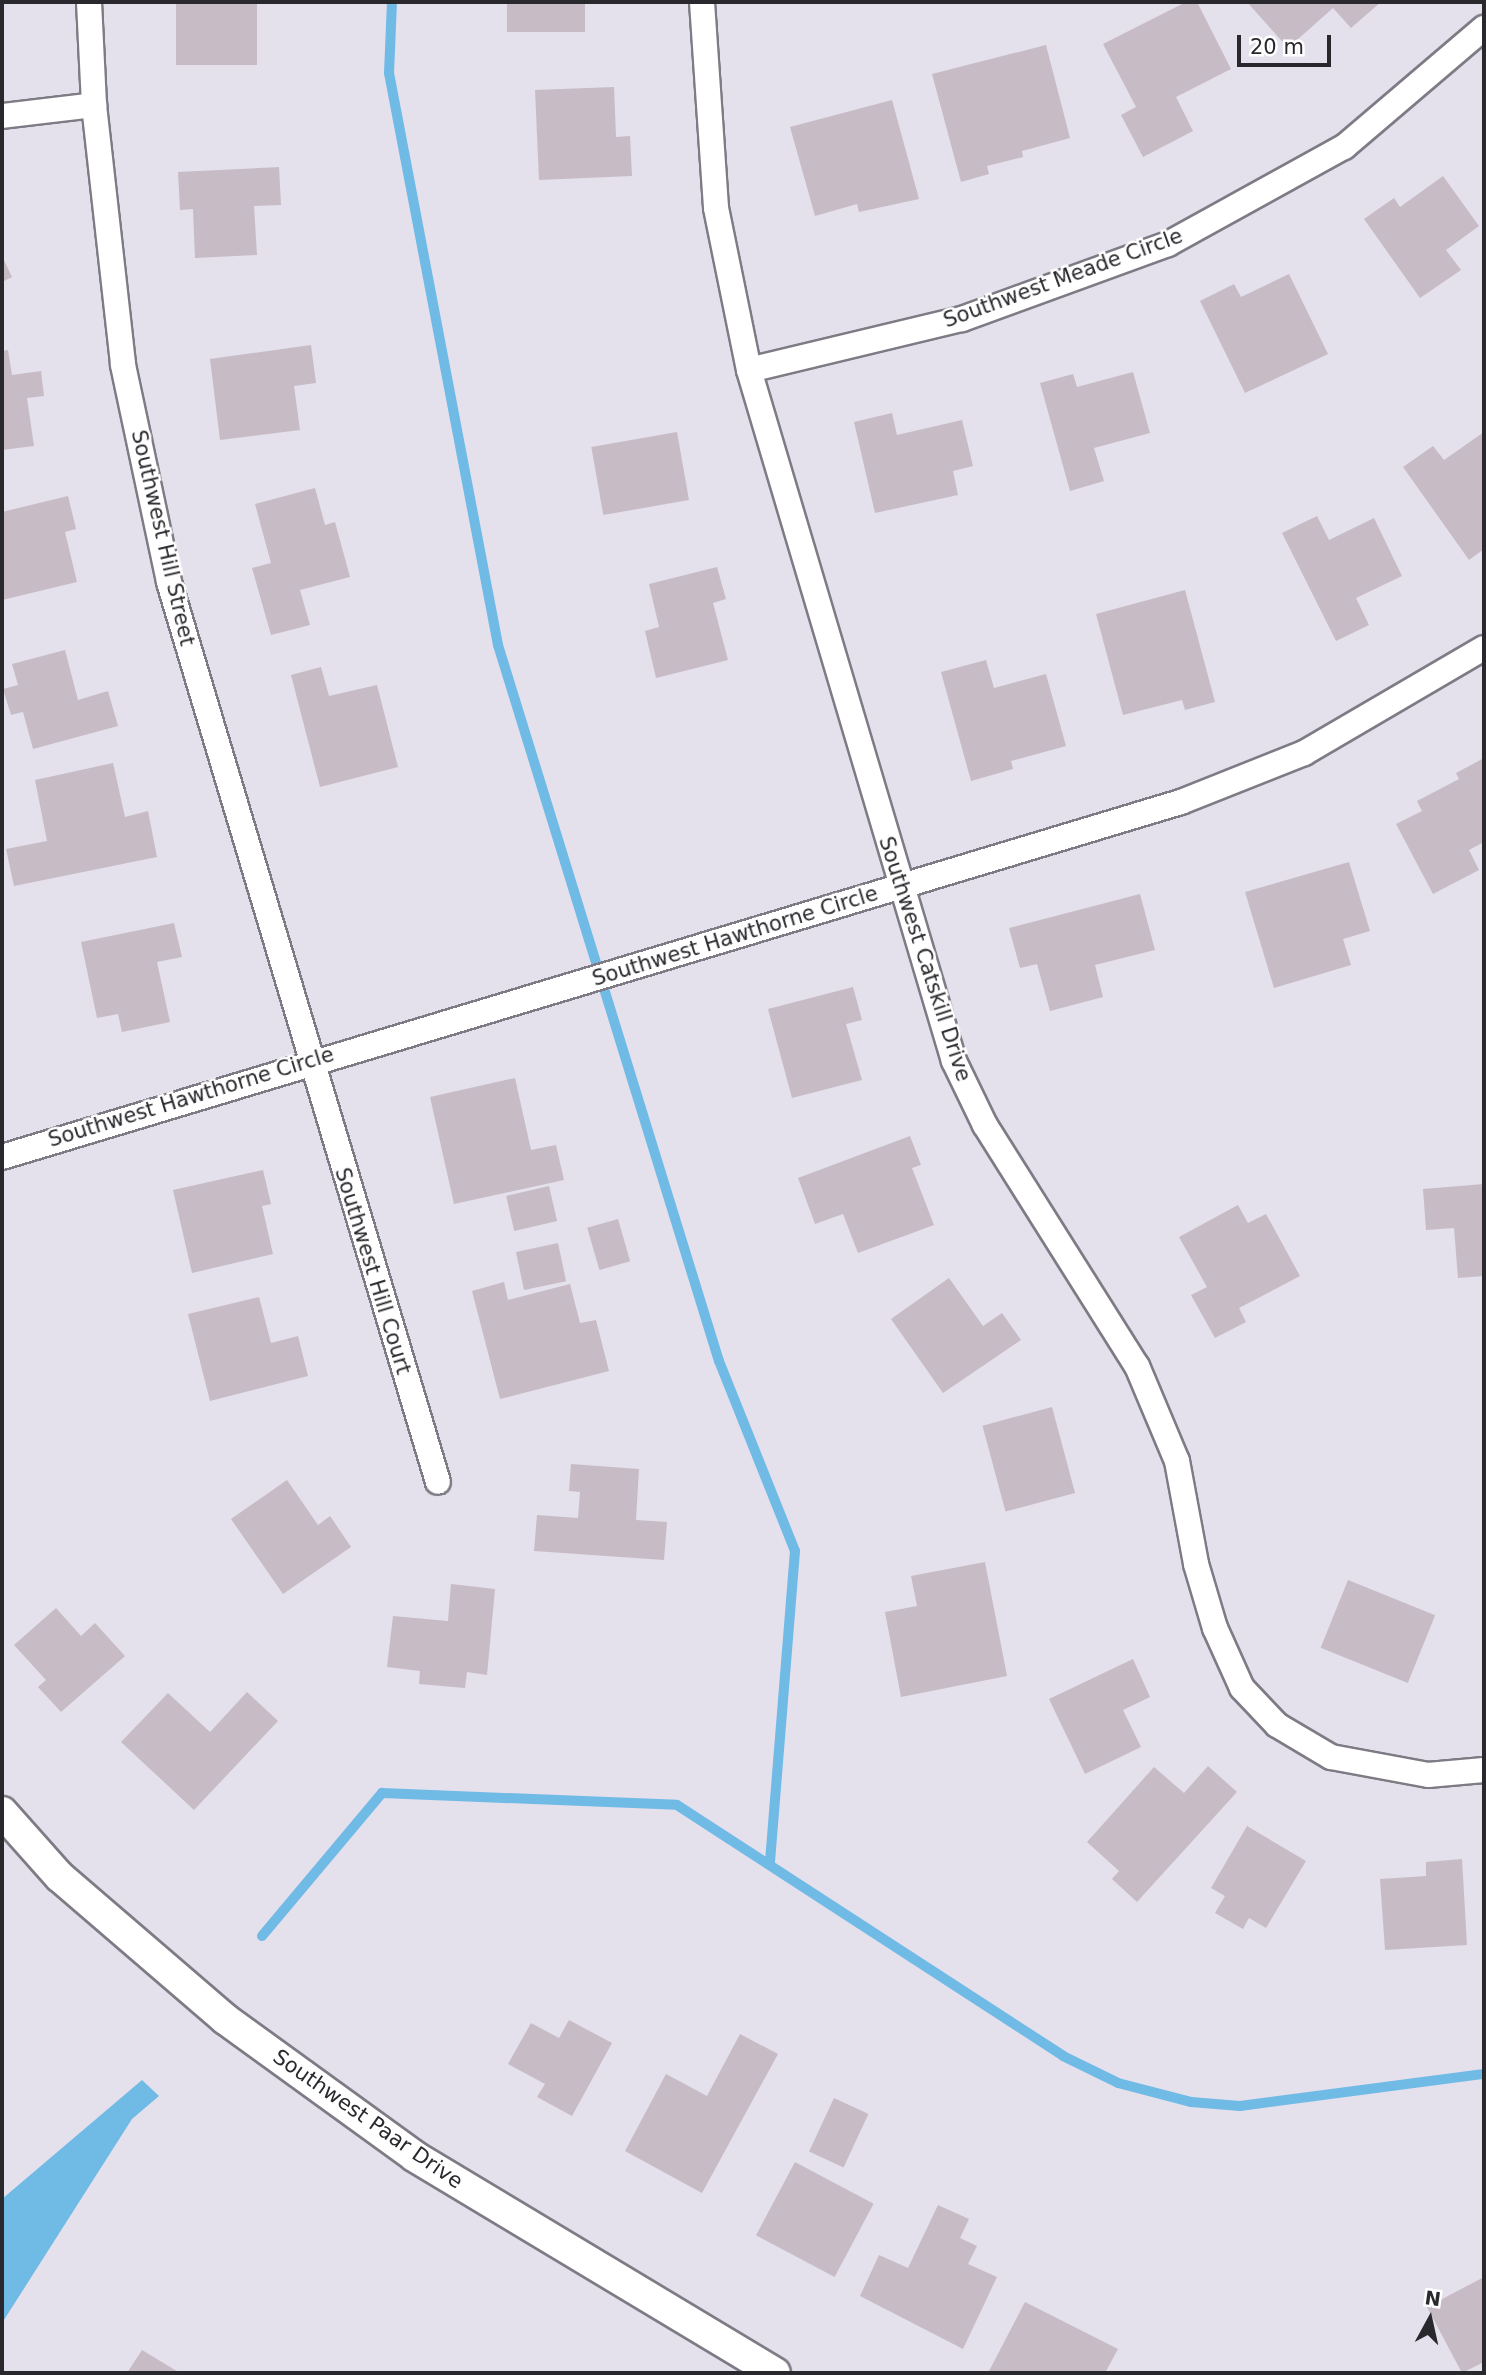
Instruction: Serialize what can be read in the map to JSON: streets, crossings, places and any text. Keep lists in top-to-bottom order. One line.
{"streets":{"street":["Southwest Meade Circle","Southwest Hill Street","Southwest Hawthorne Circle","Southwest Catskill Drive","Southwest Hill Court","Southwest Paar Drive"]},"crossings":[["Southwest Meade Circle","Southwest Catskill Drive"],["Southwest Hill Street","Southwest Hawthorne Circle"],["Southwest Hill Street","Southwest Hill Court"],["Southwest Hawthorne Circle","Southwest Catskill Drive"],["Southwest Hawthorne Circle","Southwest Hill Court"]],"scale_bar":"20 m","north":"top"}
